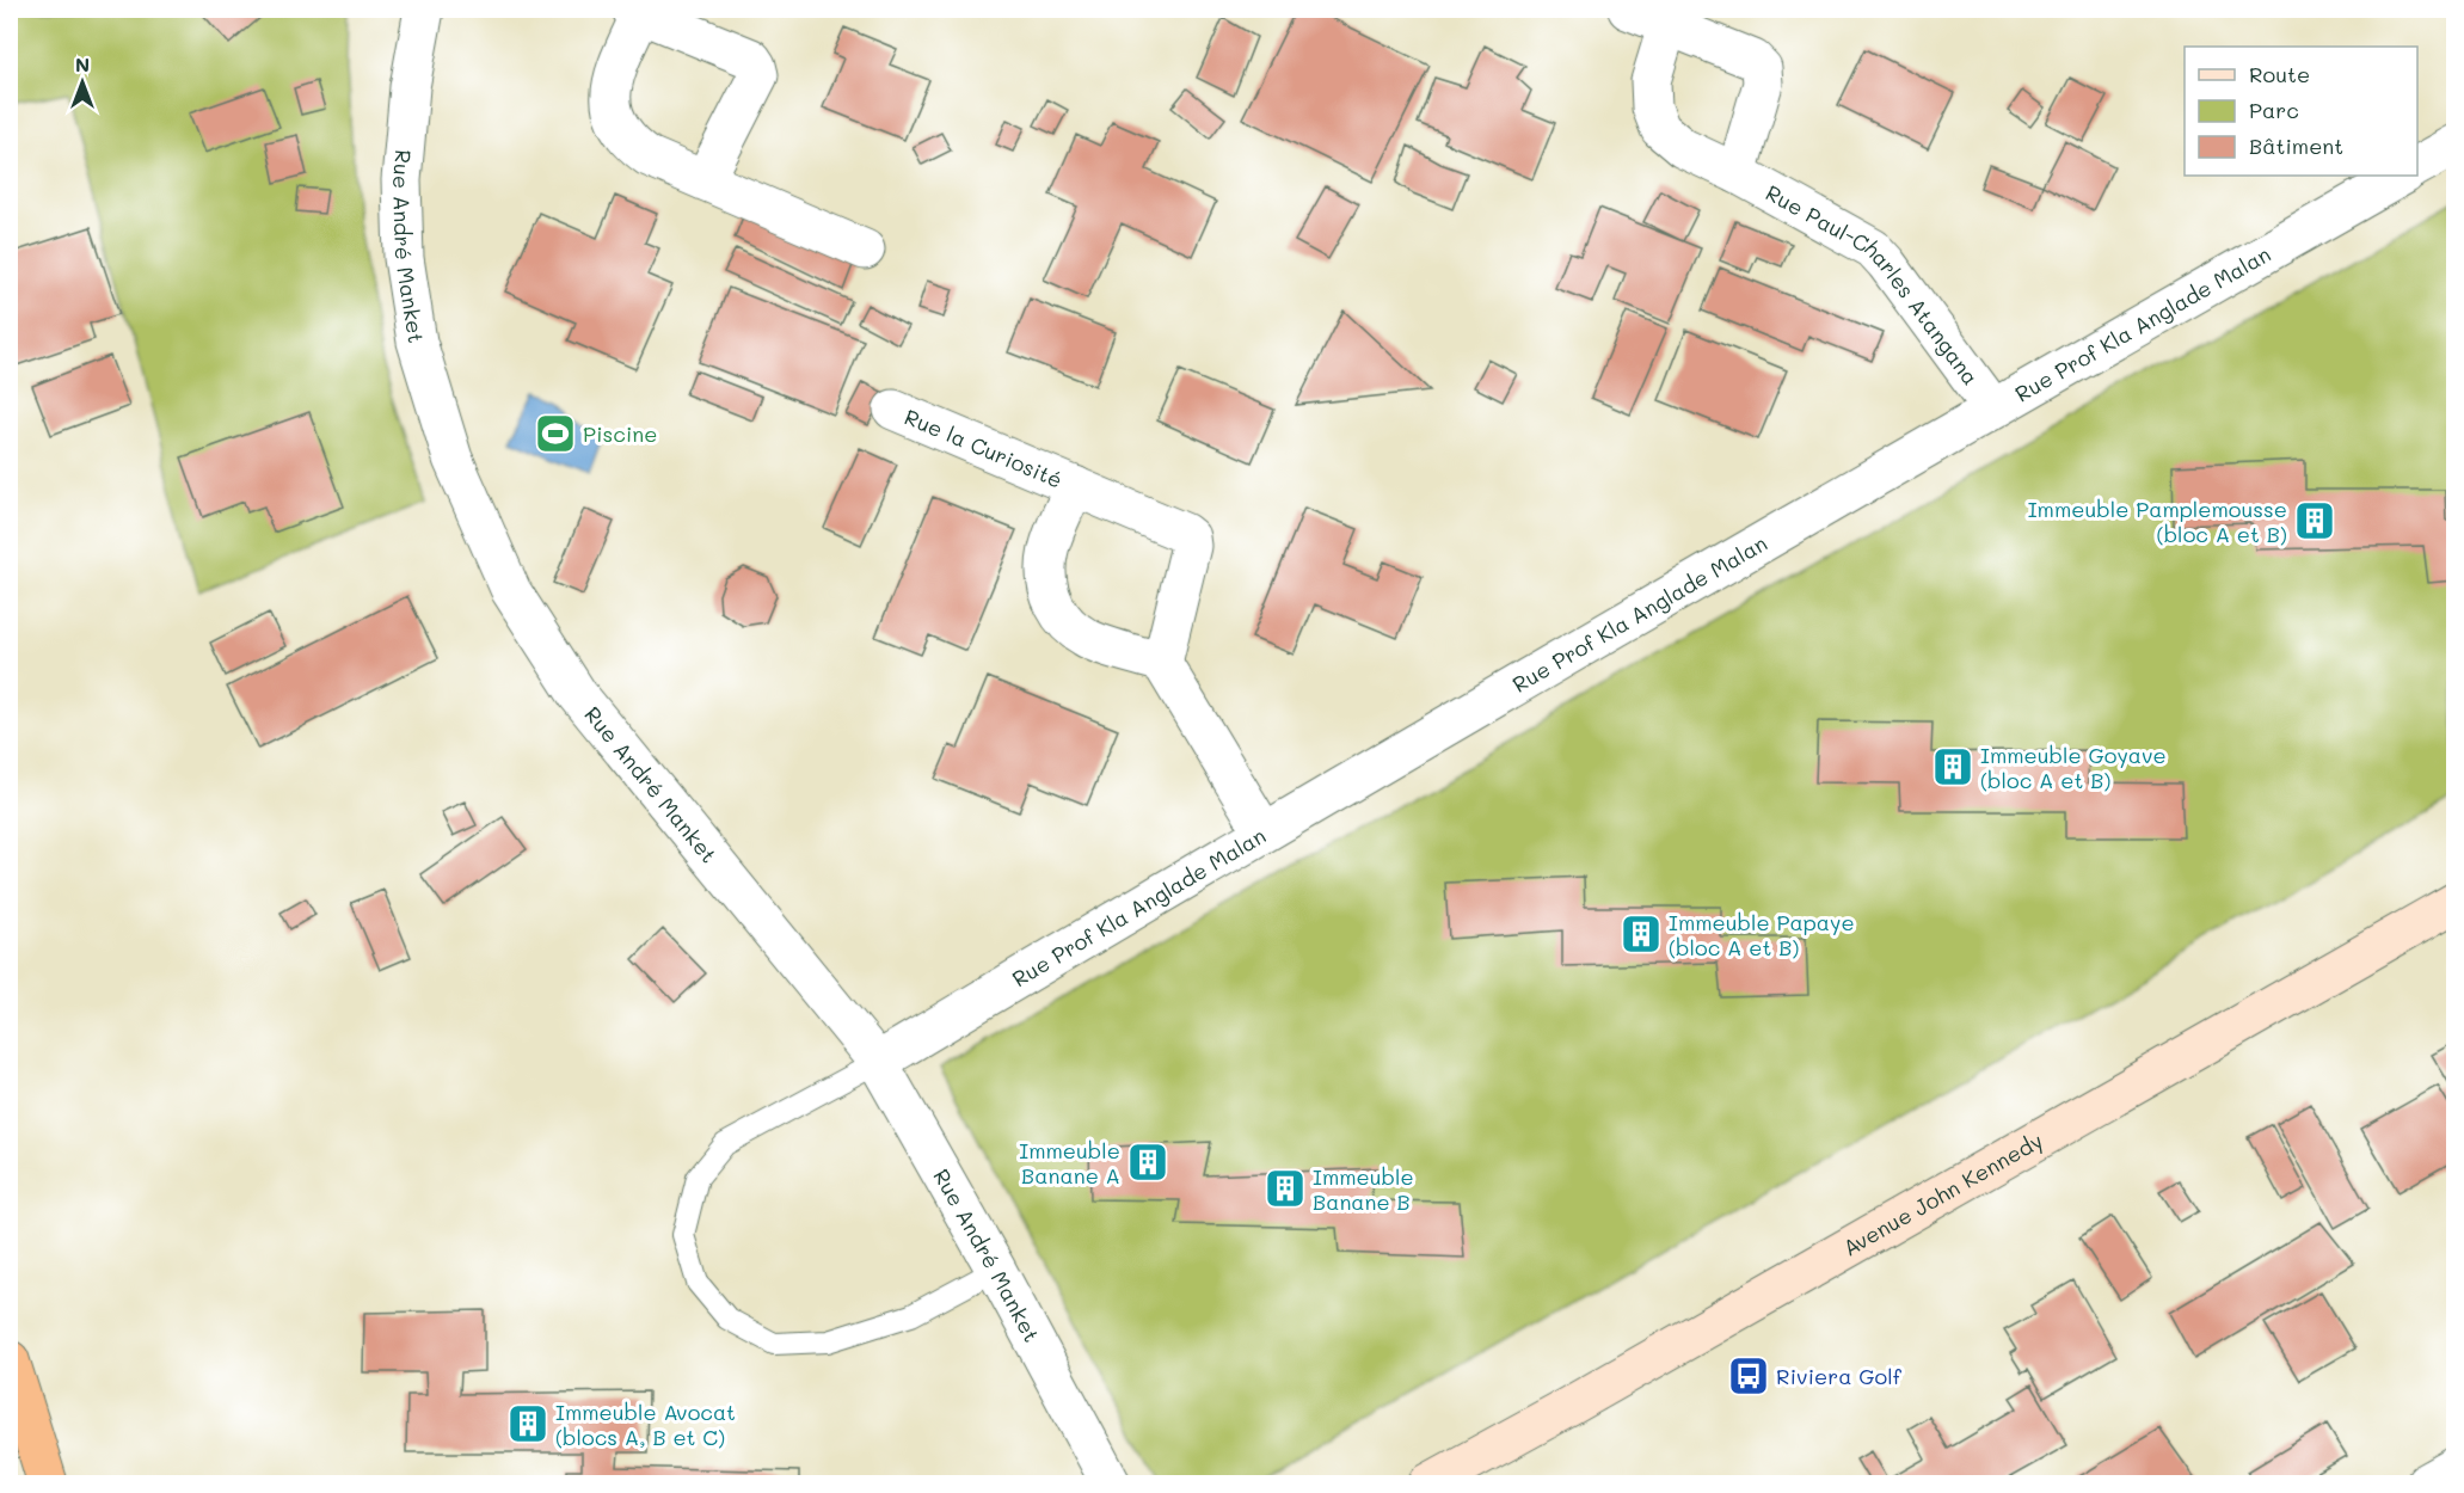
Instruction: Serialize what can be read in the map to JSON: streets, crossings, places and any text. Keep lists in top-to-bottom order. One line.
{"streets":{"main road":["Avenue John Kennedy"],"street":["Rue André Manket","Rue Paul-Charles Atangana","Rue Prof Kla Anglade Malan","Rue la Curiosité"]},"crossings":[["Rue André Manket","Rue Prof Kla Anglade Malan"],["Rue Paul-Charles Atangana","Rue Prof Kla Anglade Malan"]],"places":{"sports":["Piscine"],"building":["Immeuble Pamplemousse (bloc A et B)","Immeuble Goyave (bloc A et B)","Immeuble Papaye (bloc A et B)","Immeuble Banane A","Immeuble Banane B","Immeuble Avocat (blocs A, B et C)"],"bus stop":["Riviera Golf"]},"legend":["Route","Parc","Bâtiment"],"north":"top"}
